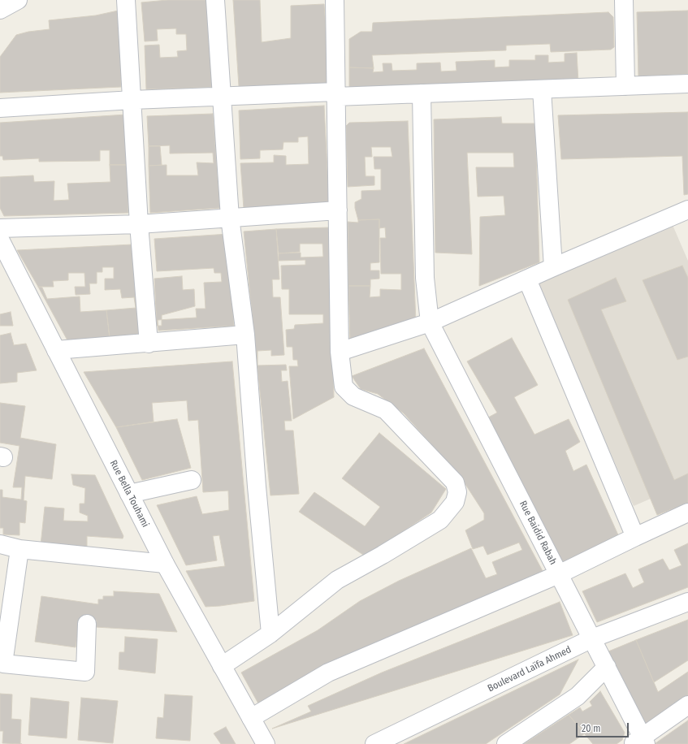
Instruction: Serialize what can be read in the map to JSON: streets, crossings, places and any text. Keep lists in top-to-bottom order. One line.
{"streets":{"street":["Rue Bella Touhami","Rue Baidid Rabah","Boulevard Laïfa Ahmed"]},"crossings":[["Rue Baidid Rabah","Boulevard Laïfa Ahmed"]],"scale_bar":"20 m"}
